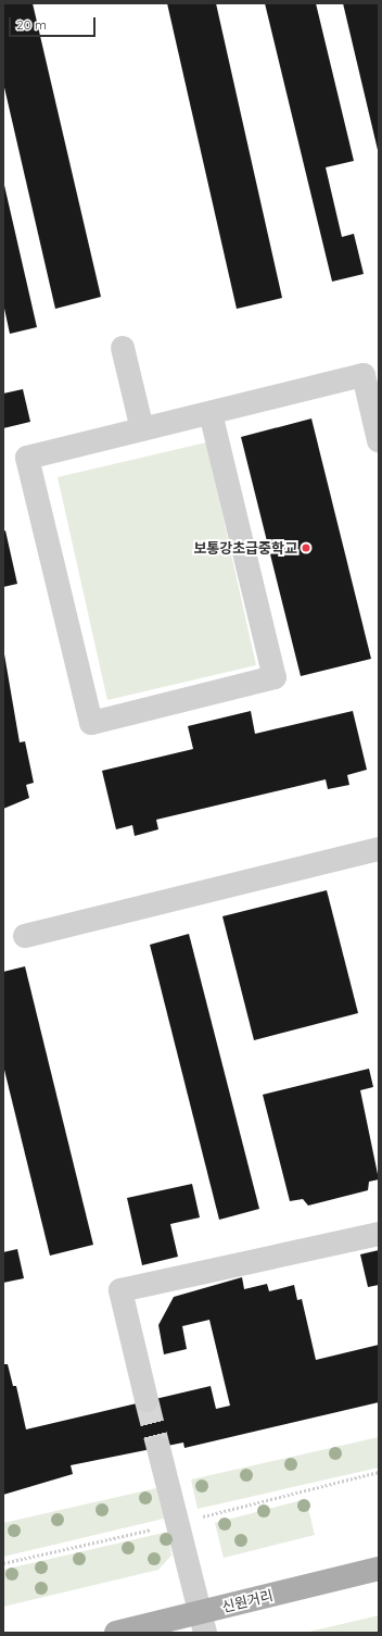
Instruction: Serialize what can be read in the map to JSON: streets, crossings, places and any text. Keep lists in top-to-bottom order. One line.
{"streets":{"main road":["신원거리"]},"places":["보통강초급중학교"],"scale_bar":"20 m"}
